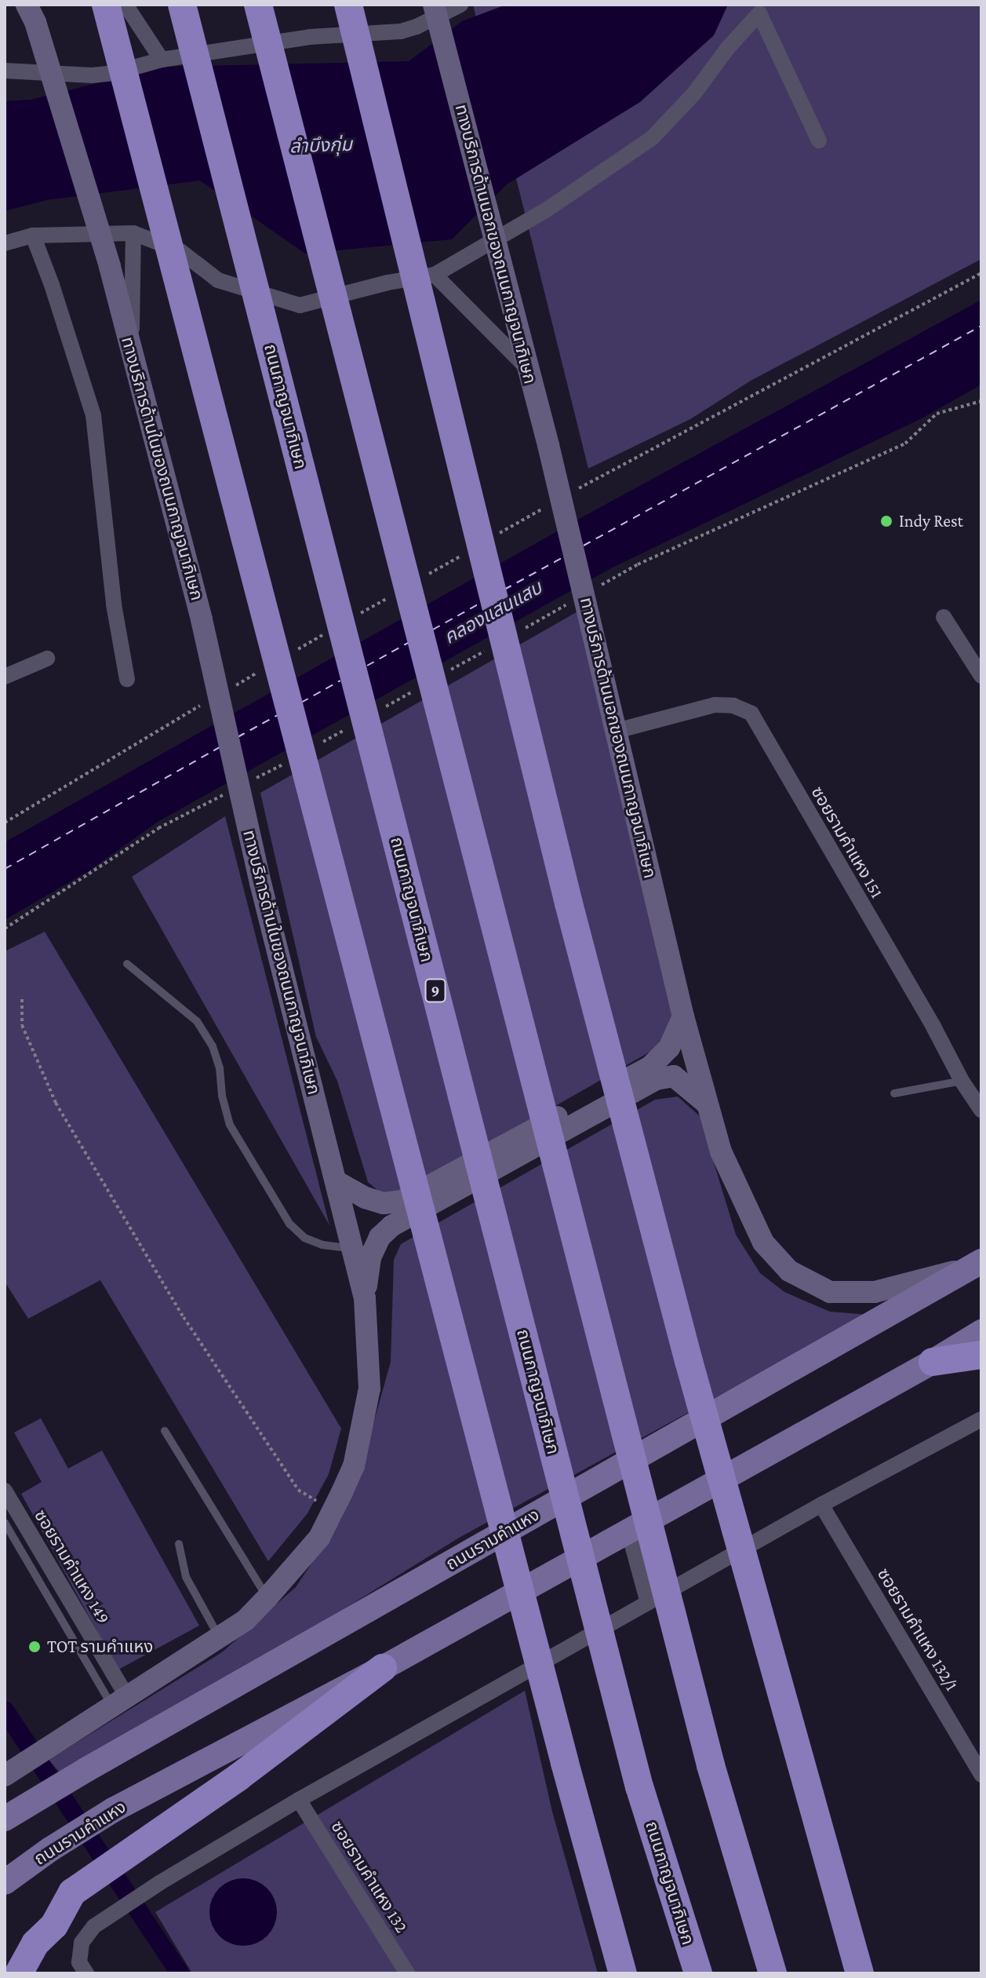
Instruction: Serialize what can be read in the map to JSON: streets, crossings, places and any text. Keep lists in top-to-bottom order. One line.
{"streets":{"highway":["ถนนกาญจนาภิเษก","9"],"main road":["ทางบริการด้านนอกของถนนกาญจนาภิเษก","ทางบริการด้านในของถนนกาญจนาภิเษก","ถนนรามคำแหง"],"street":["ซอยรามคำแหง 151","ซอยรามคำแหง 149","ซอยรามคำแหง 132/1","ซอยรามคำแหง 132"]},"crossings":[["ทางบริการด้านนอกของถนนกาญจนาภิเษก","ซอยรามคำแหง 151"],["ทางบริการด้านนอกของถนนกาญจนาภิเษก","ถนนรามคำแหง"],["ทางบริการด้านในของถนนกาญจนาภิเษก","ซอยรามคำแหง 149"]],"water":["ลำบึงกุ่ม","คลองแสนแสบ"],"places":["Indy Rest","TOT รามคำแหง"]}
